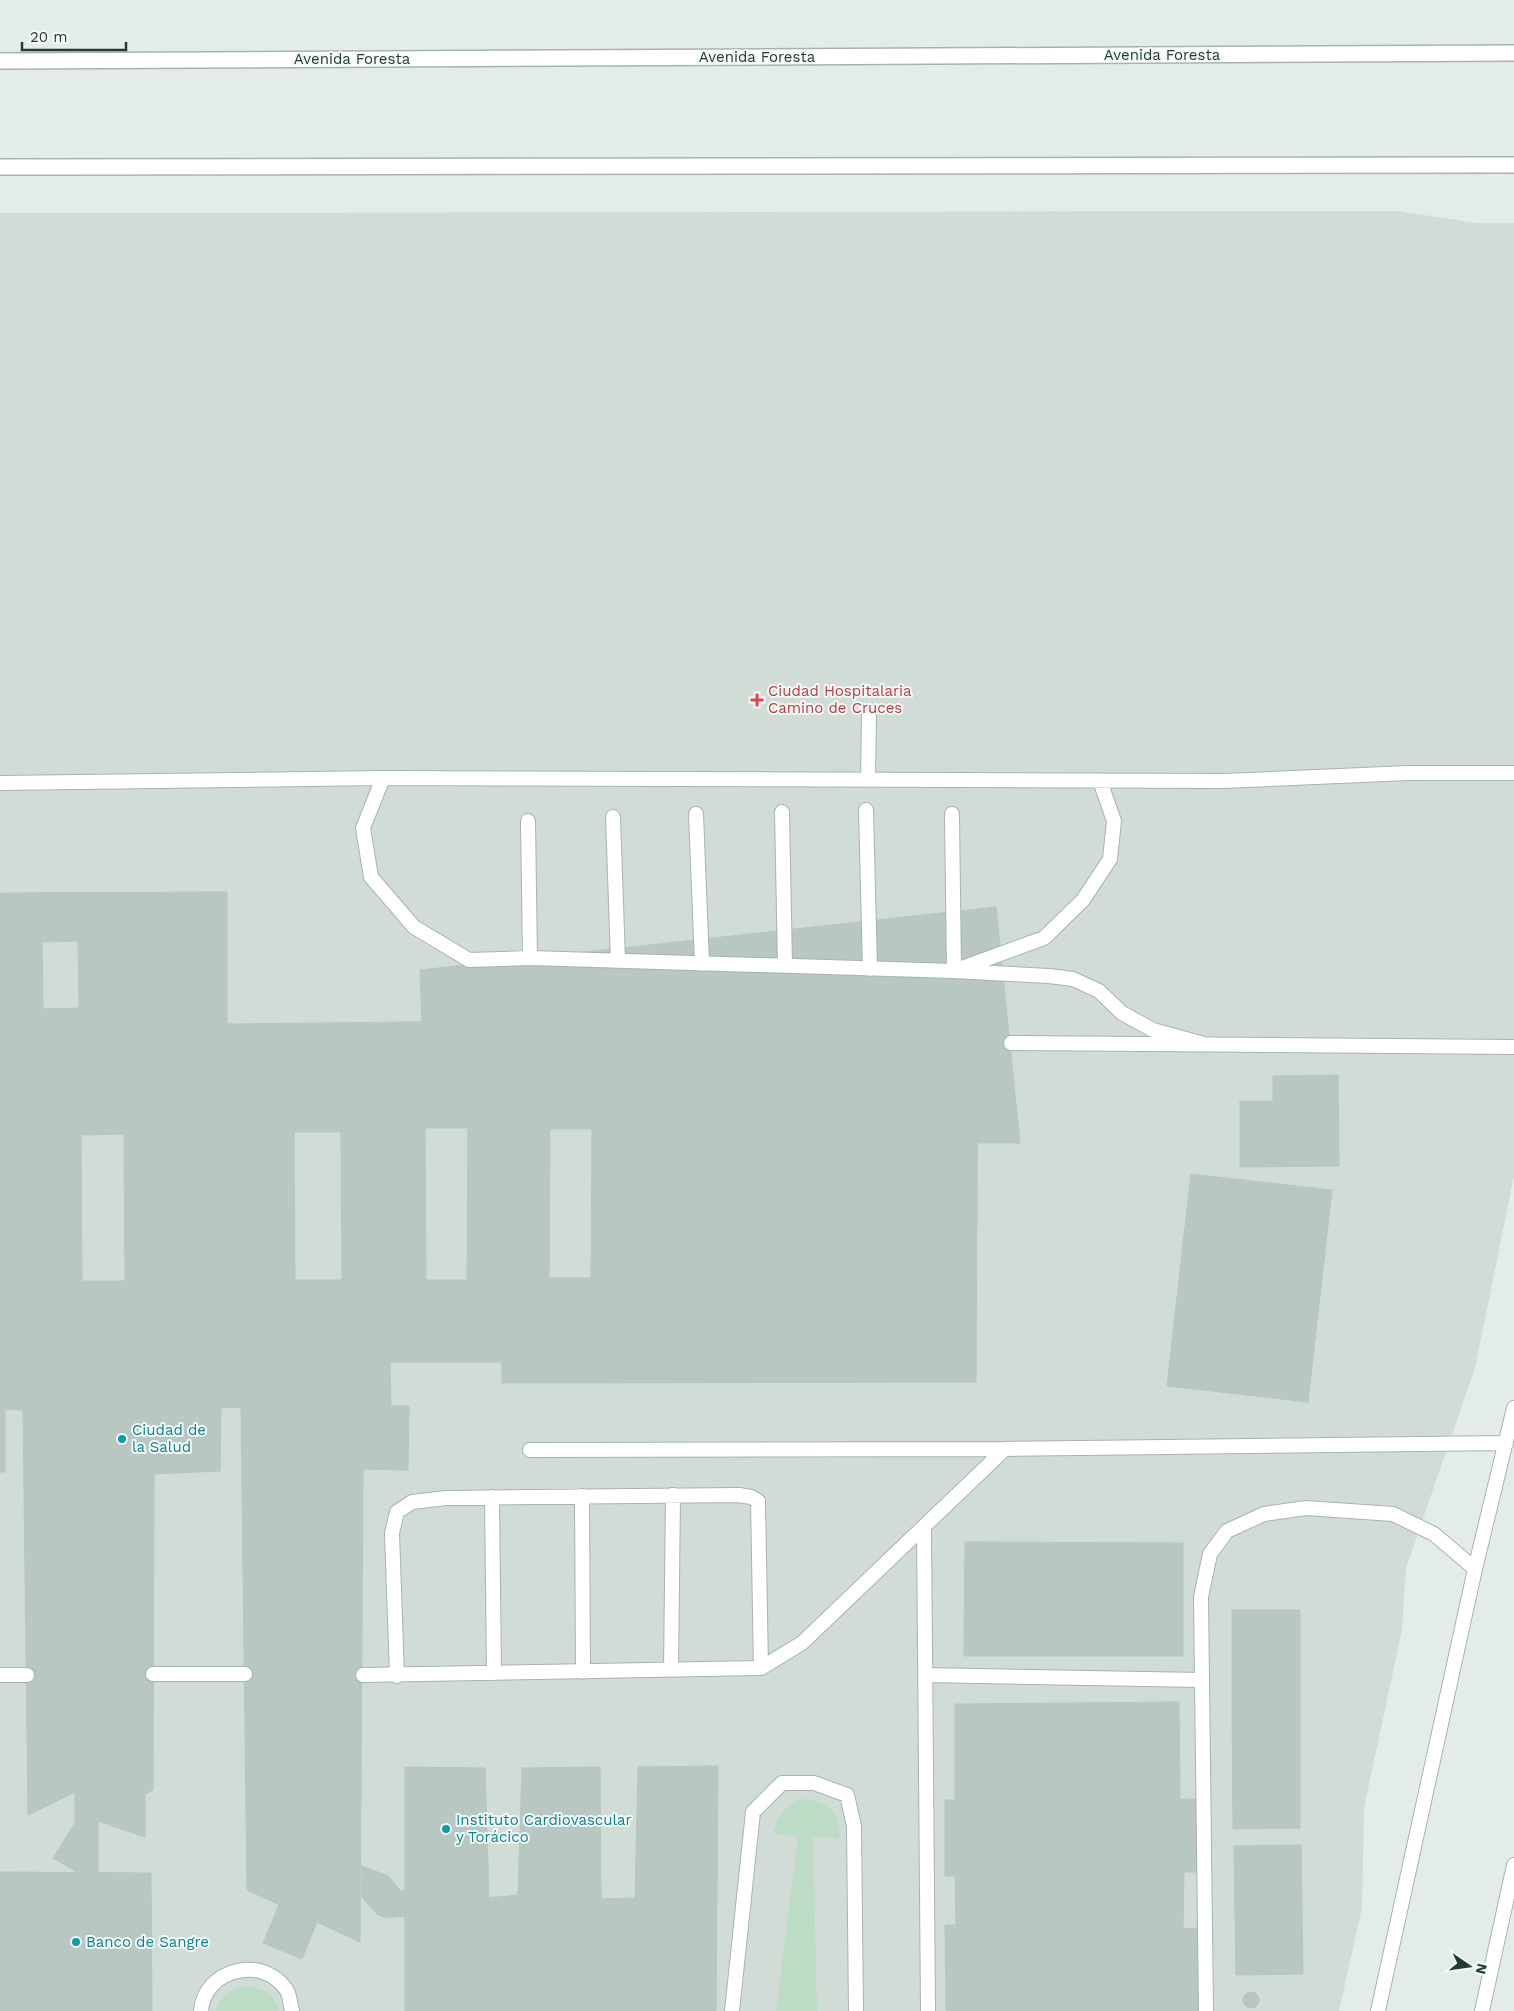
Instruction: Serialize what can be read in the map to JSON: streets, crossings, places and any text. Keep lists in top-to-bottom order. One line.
{"streets":{"street":["Avenida Foresta"]},"places":{"health":["Ciudad Hospitalaria Camino de Cruces"],"other":["Ciudad de la Salud","Instituto Cardiovascular y Torácico","Banco de Sangre"]},"scale_bar":"20 m","north":"right"}
